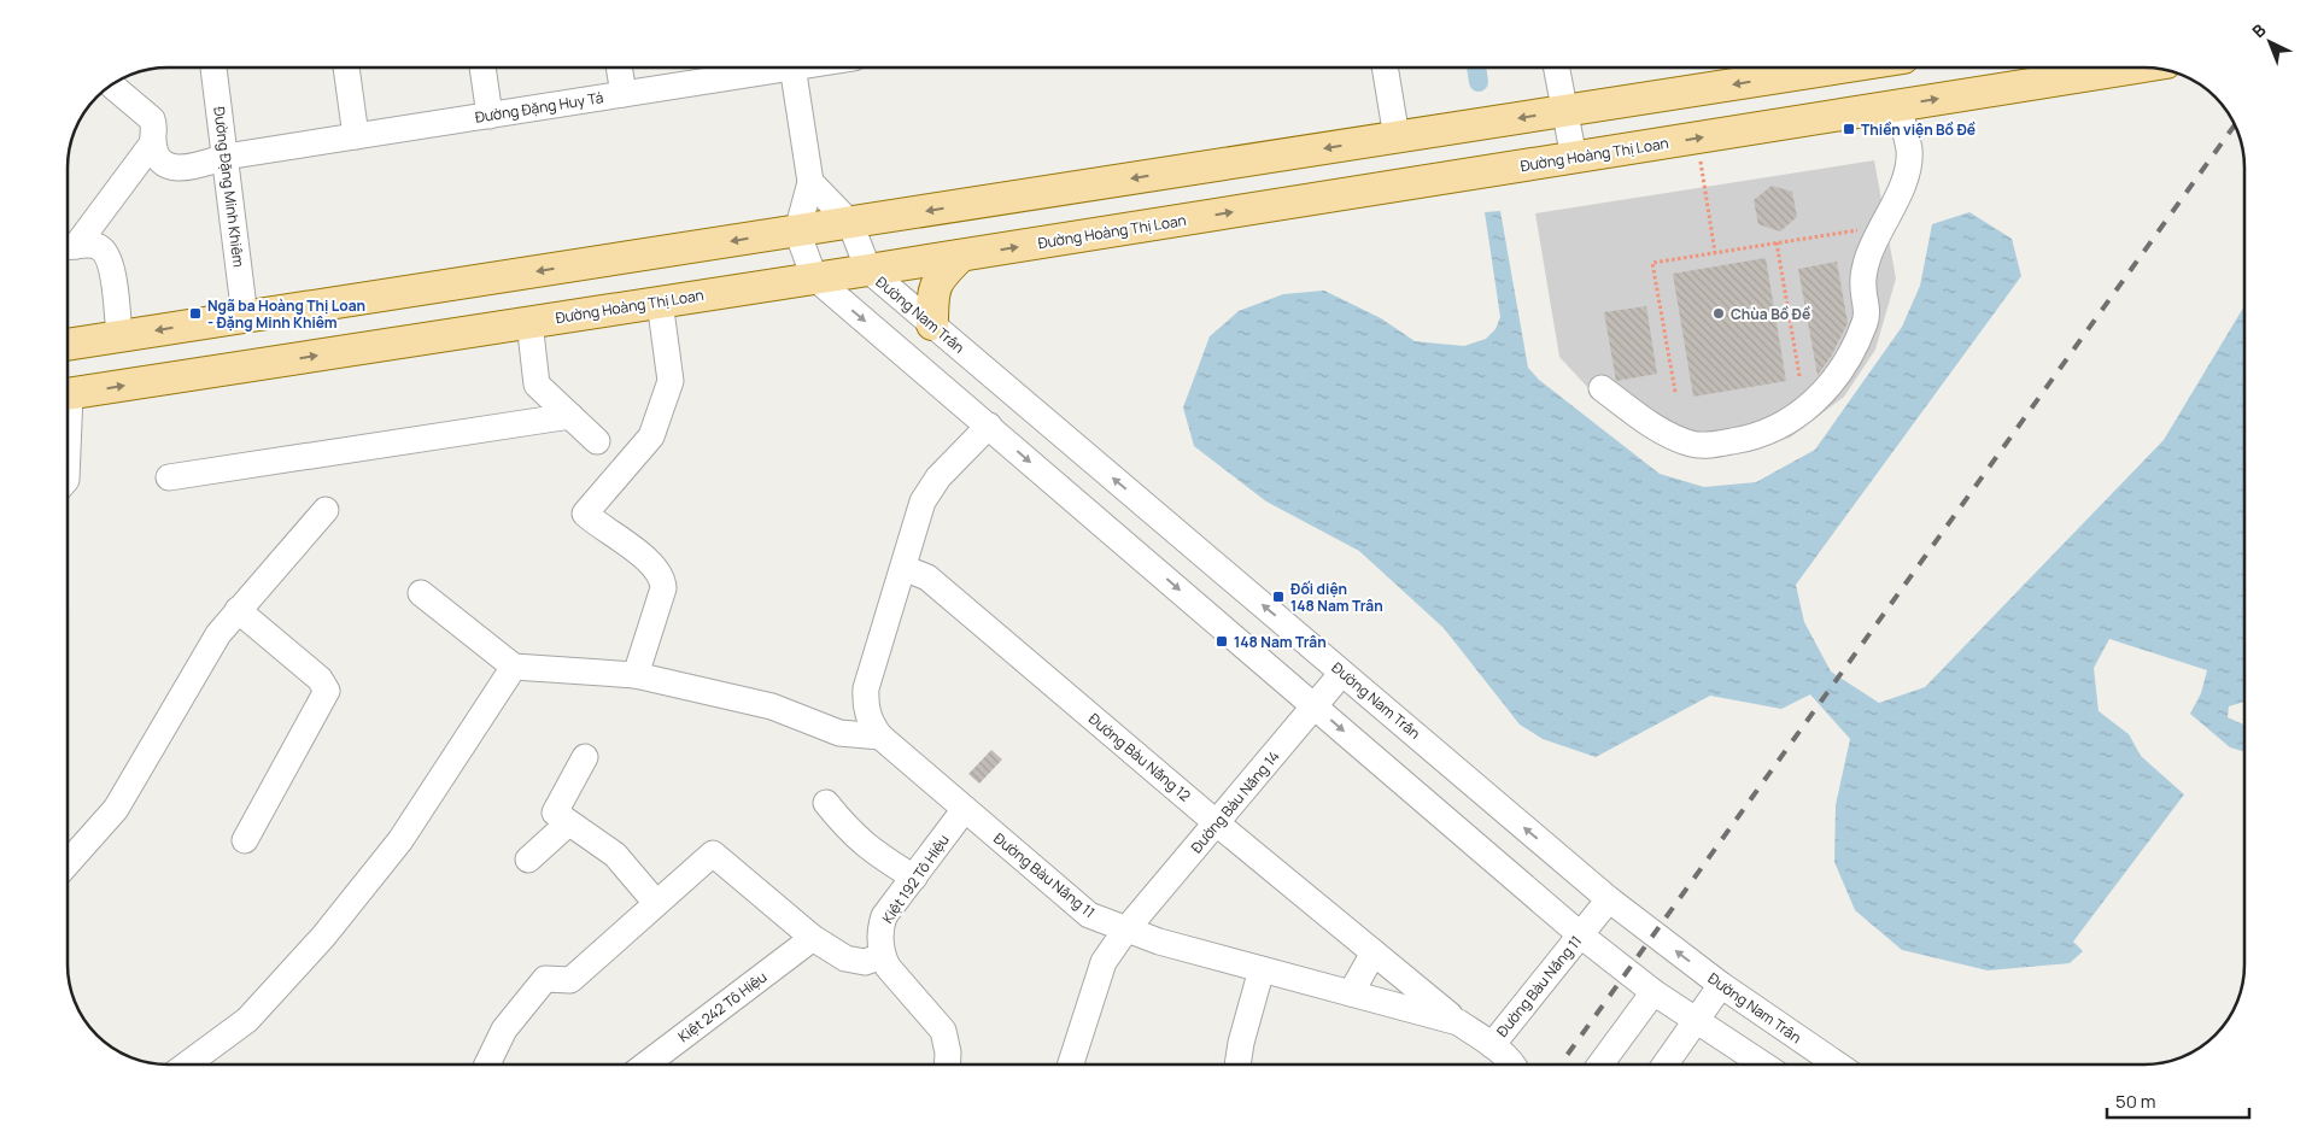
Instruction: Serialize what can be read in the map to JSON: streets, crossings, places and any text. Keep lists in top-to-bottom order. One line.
{"streets":{"main road":["Đường Hoàng Thị Loan"],"street":["Đường Đặng Huy Tá","Đường Đặng Minh Khiêm","Đường Nam Trân","Đường Bàu Năng 12","Đường Bàu Năng 14","Đường Bàu Năng 11","Kiệt 192 Tô Hiệu","Kiệt 242 Tô Hiệu"]},"crossings":[["Đường Đặng Huy Tá","Đường Đặng Minh Khiêm"],["Đường Hoàng Thị Loan","Đường Nam Trân"],["Đường Nam Trân","Đường Bàu Năng 14"],["Đường Nam Trân","Đường Bàu Năng 11"],["Đường Bàu Năng 12","Đường Bàu Năng 14"],["Đường Bàu Năng 12","Đường Bàu Năng 11"],["Đường Bàu Năng 14","Đường Bàu Năng 11"],["Đường Bàu Năng 11","Kiệt 192 Tô Hiệu"]],"places":{"transit":["Thiền viện Bồ Đề","Ngã ba Hoàng Thị Loan - Đặng Minh Khiêm","Đối diện 148 Nam Trân","148 Nam Trân"],"other":["Chùa Bồ Đề"]},"scale_bar":"50 m","north":"top left"}
